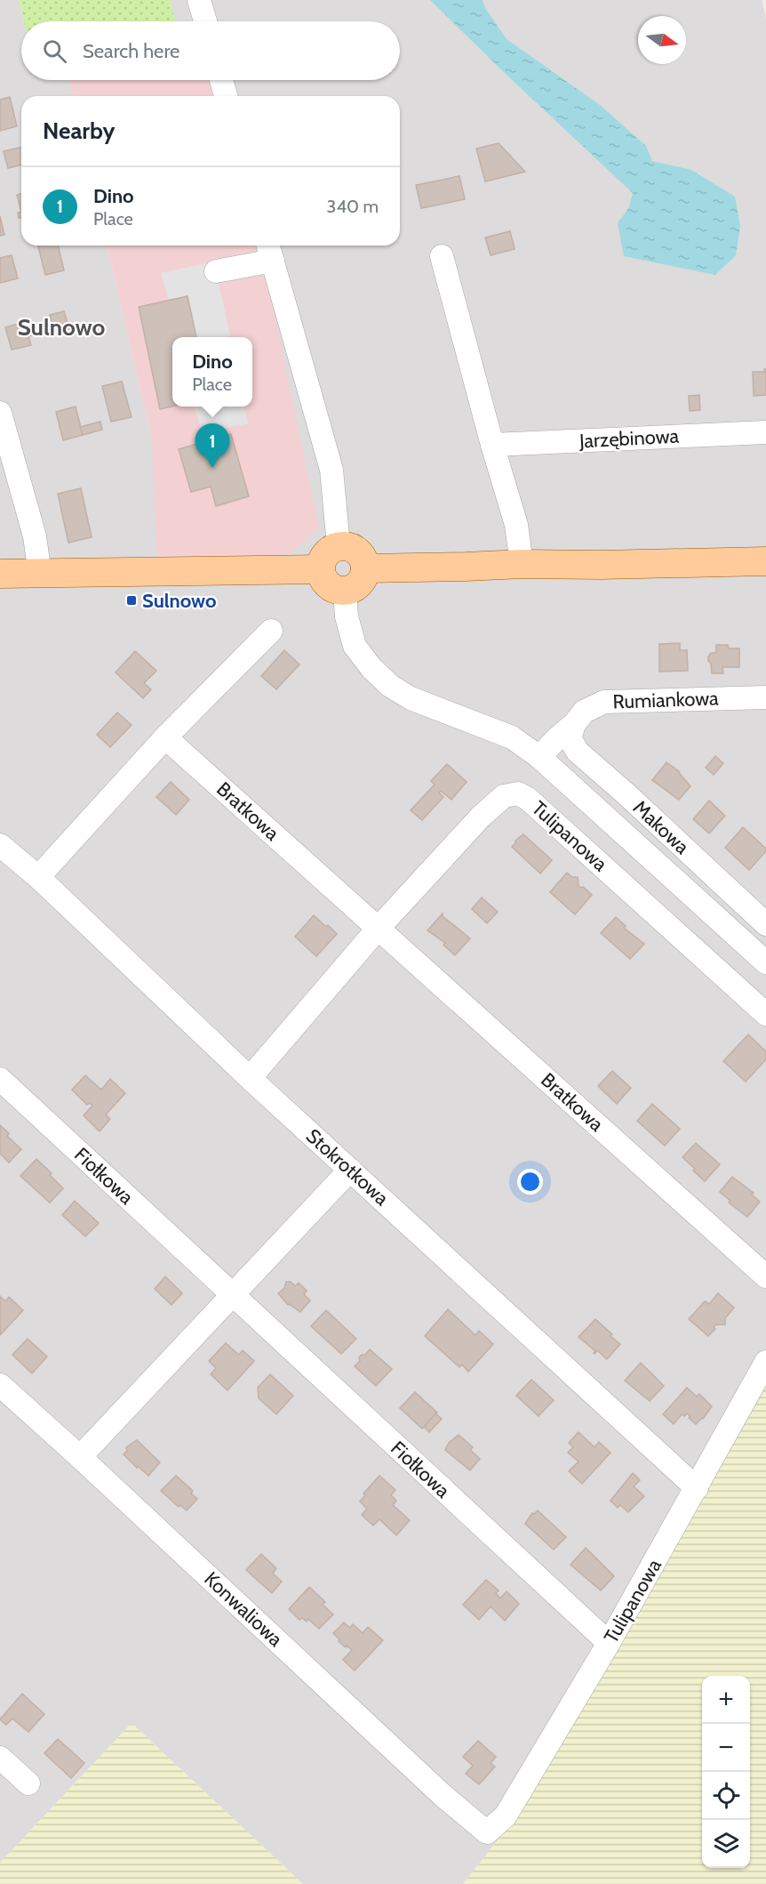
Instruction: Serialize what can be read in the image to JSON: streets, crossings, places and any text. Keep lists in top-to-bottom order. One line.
{"streets":{"street":["Jarzębinowa","Rumiankowa","Bratkowa","Makowa","Tulipanowa","Stokrotkowa","Fiołkowa","Konwaliowa"]},"crossings":[["Rumiankowa","Makowa"],["Bratkowa","Tulipanowa"],["Tulipanowa","Stokrotkowa"],["Tulipanowa","Fiołkowa"],["Tulipanowa","Konwaliowa"]],"districts":["Sulnowo"],"places":{"transit":["Sulnowo"]},"north":"right","page":{"search":"Search here","heading":"Nearby","list":[{"mark":"1","name":"Dino","note":"Place","value":"340 m"}],"popup":["Dino","Place"],"pins":"1","map_buttons":["+","−"]}}
